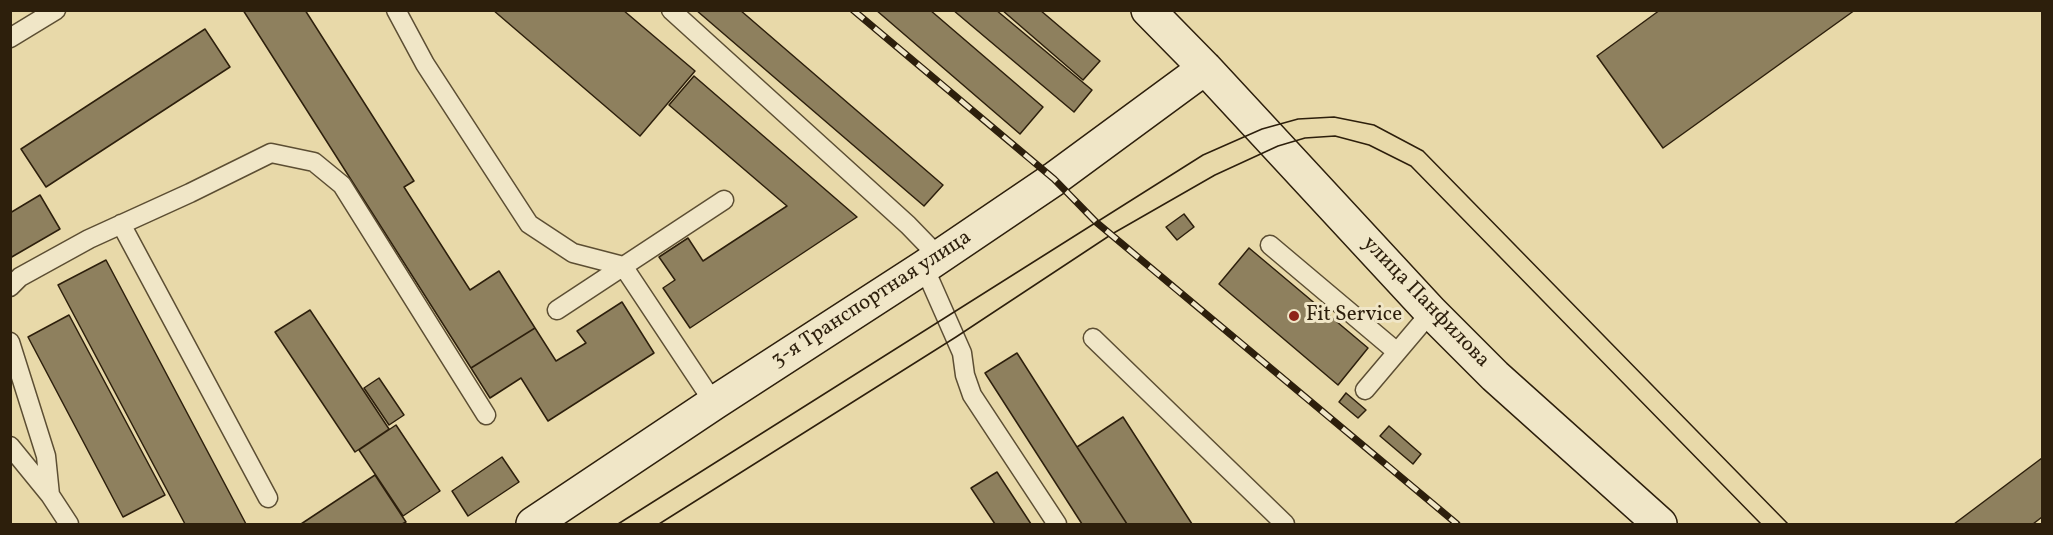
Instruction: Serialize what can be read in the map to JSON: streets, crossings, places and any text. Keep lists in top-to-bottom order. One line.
{"streets":{"main road":["3-я Транспортная улица","улица Панфилова"]},"crossings":[["3-я Транспортная улица","улица Панфилова"]],"places":["Fit Service"]}
